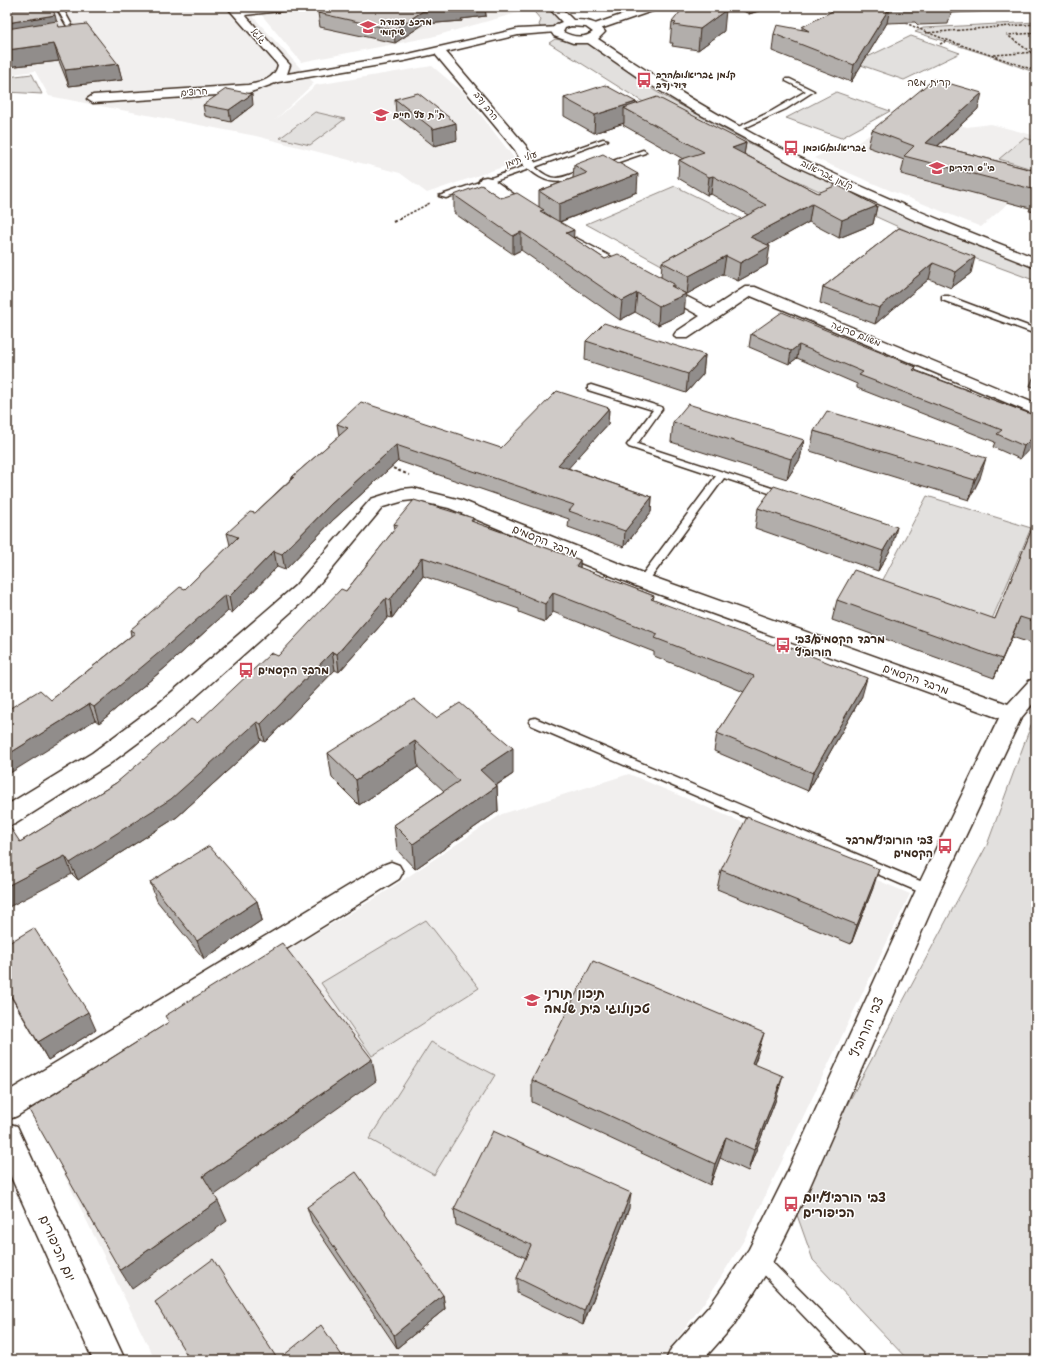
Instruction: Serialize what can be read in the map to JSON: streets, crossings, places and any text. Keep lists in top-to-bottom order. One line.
{"streets":{"street":["גלגל","חרוצים","הרב נדב","קלמן גבריאלוב","משולם סרנגה","מרבד הקסמים","צבי הורוביץ","יום הכיפורים"],"lane":["עולי תימן"]},"crossings":[["גלגל","חרוצים"],["חרוצים","הרב נדב"],["הרב נדב","עולי תימן"],["מרבד הקסמים","צבי הורוביץ"]],"districts":["קרית משה"],"places":{"school or university":["מרכז עבודה שיקומי","ת\"ת עץ חיים","בי\"ס הדרים","תיכון תורני טכנולוגי בית שלמה"],"bus stop":["קלמן גבריאלוב/הרב דוד נדב","גבריאלוב/טוכמן","מרבד הקסמים/צבי הורוביץ","מרבד הקסמים","צבי הורוביץ/מרבד הקסמים","צבי הורביץ/יום הכיפורים"]}}
